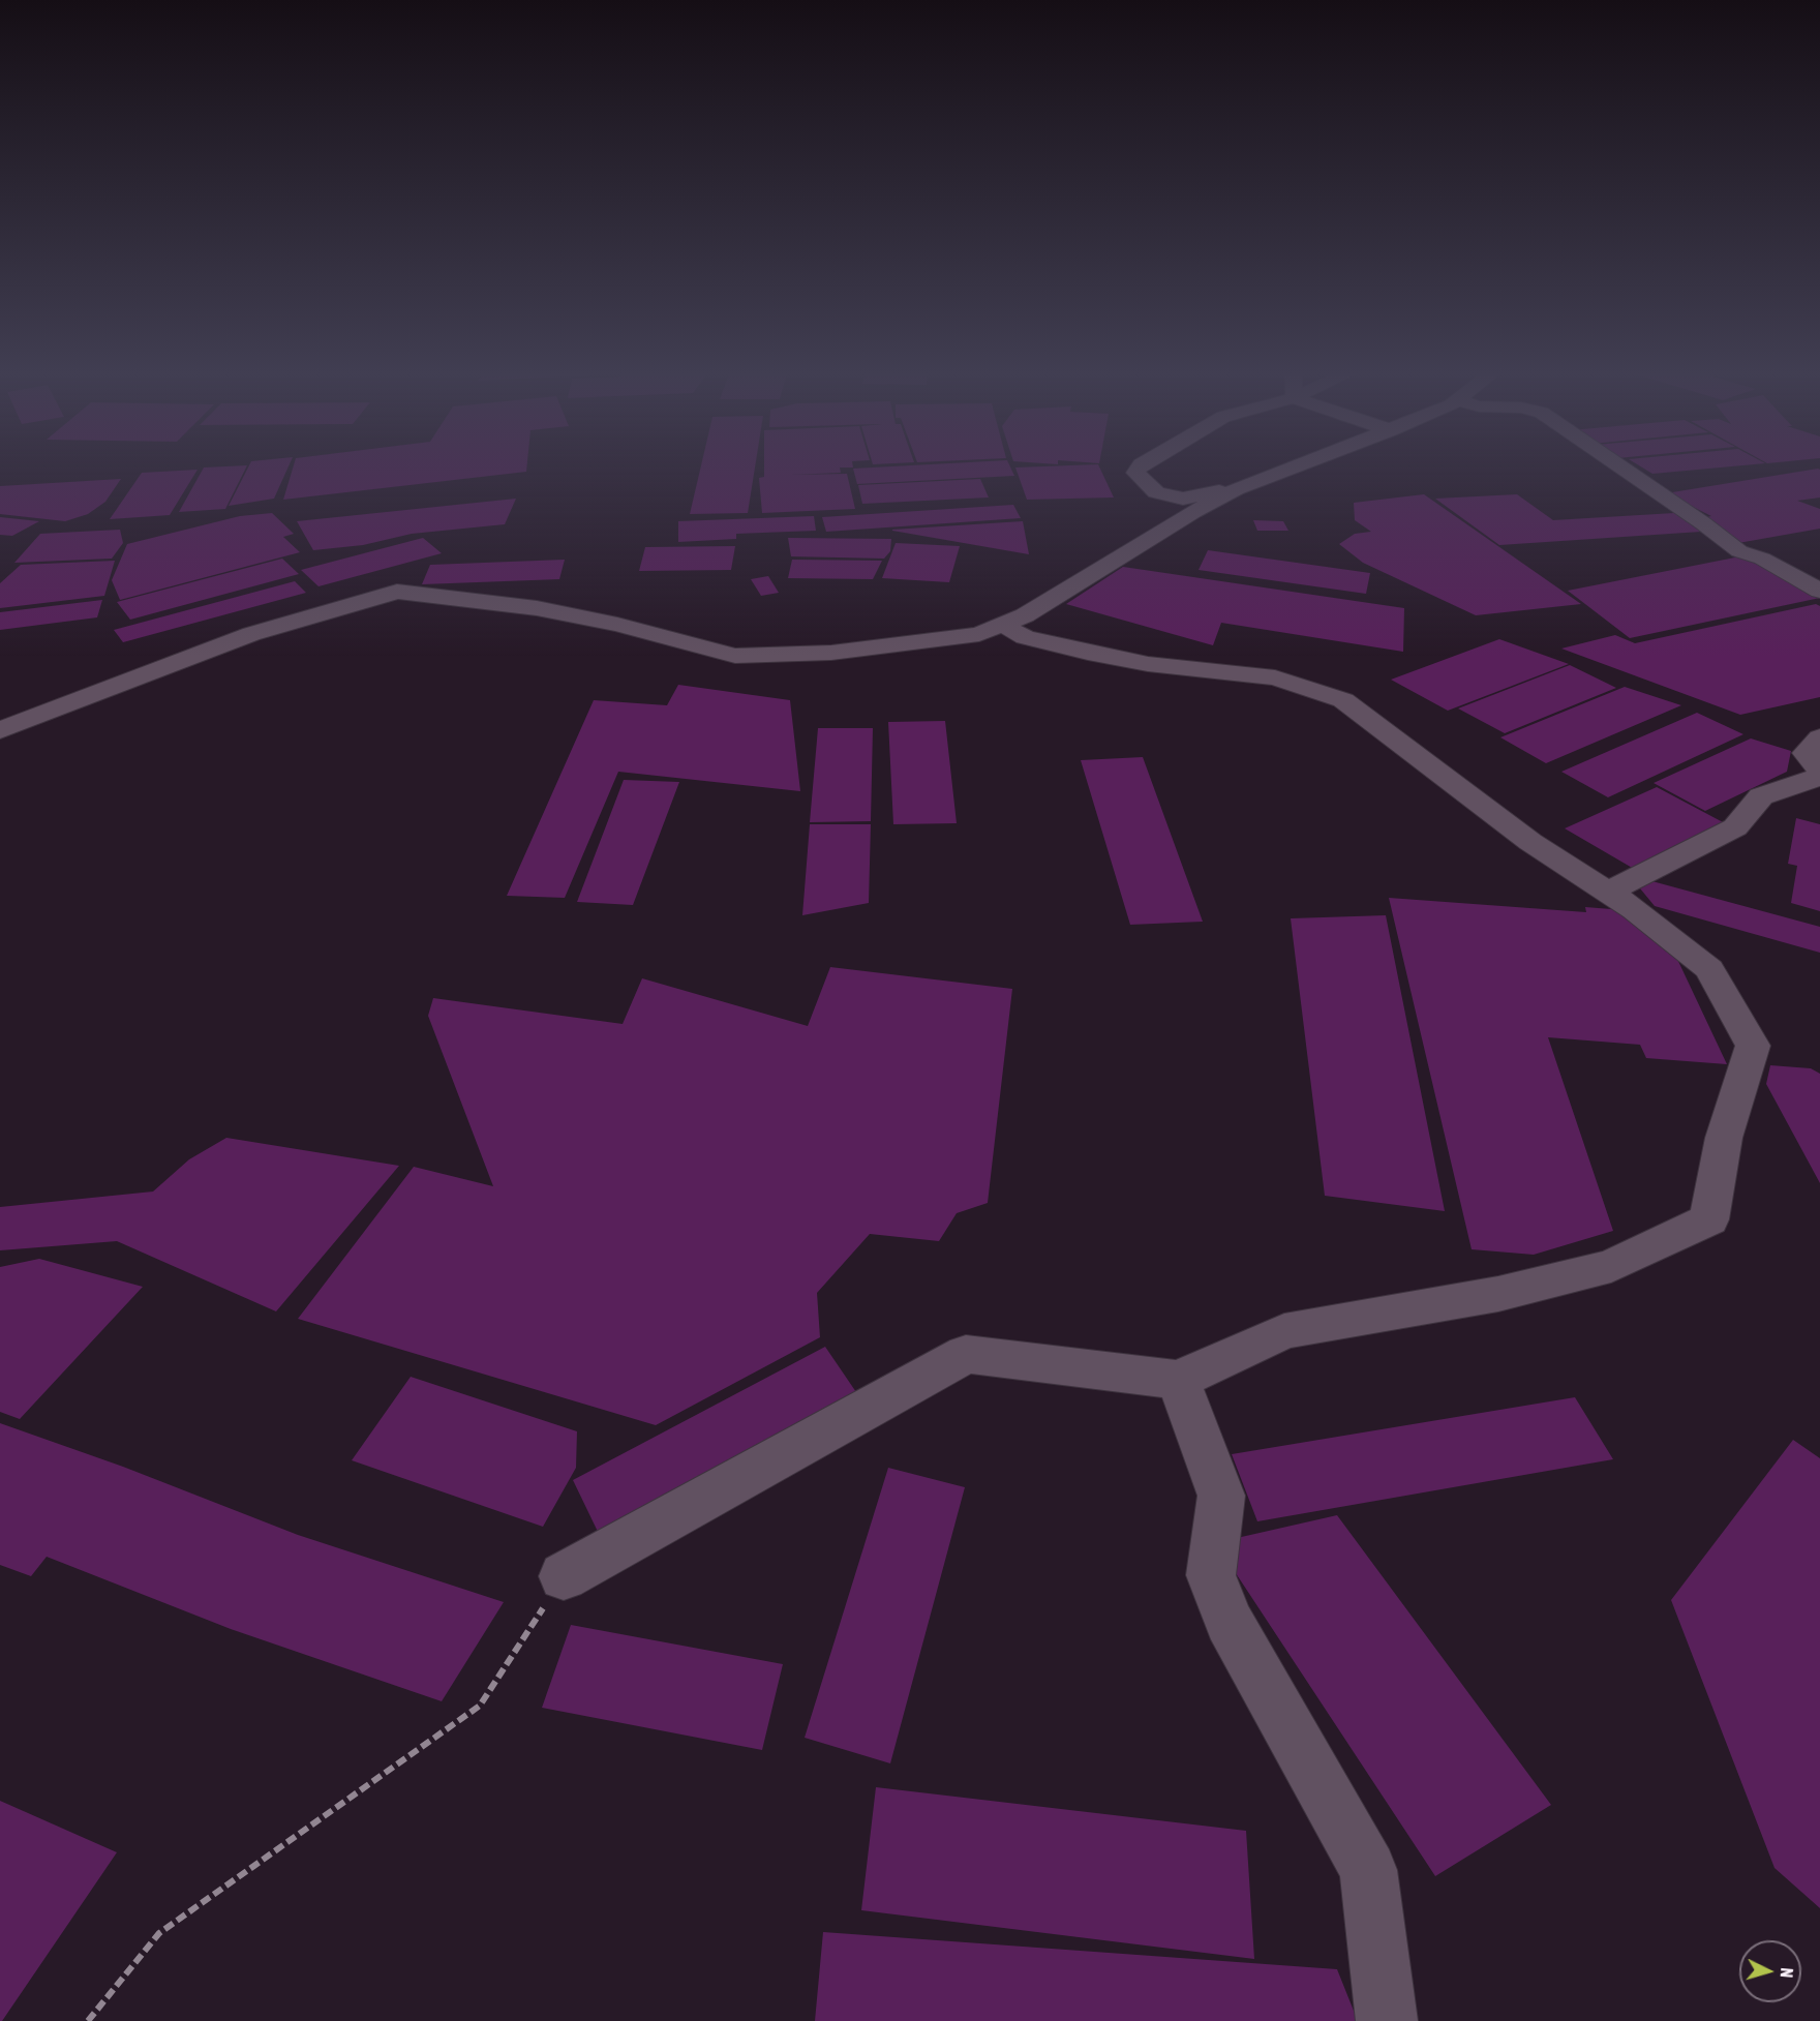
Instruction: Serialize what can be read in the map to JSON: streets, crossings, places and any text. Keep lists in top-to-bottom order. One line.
{"north":"right"}
